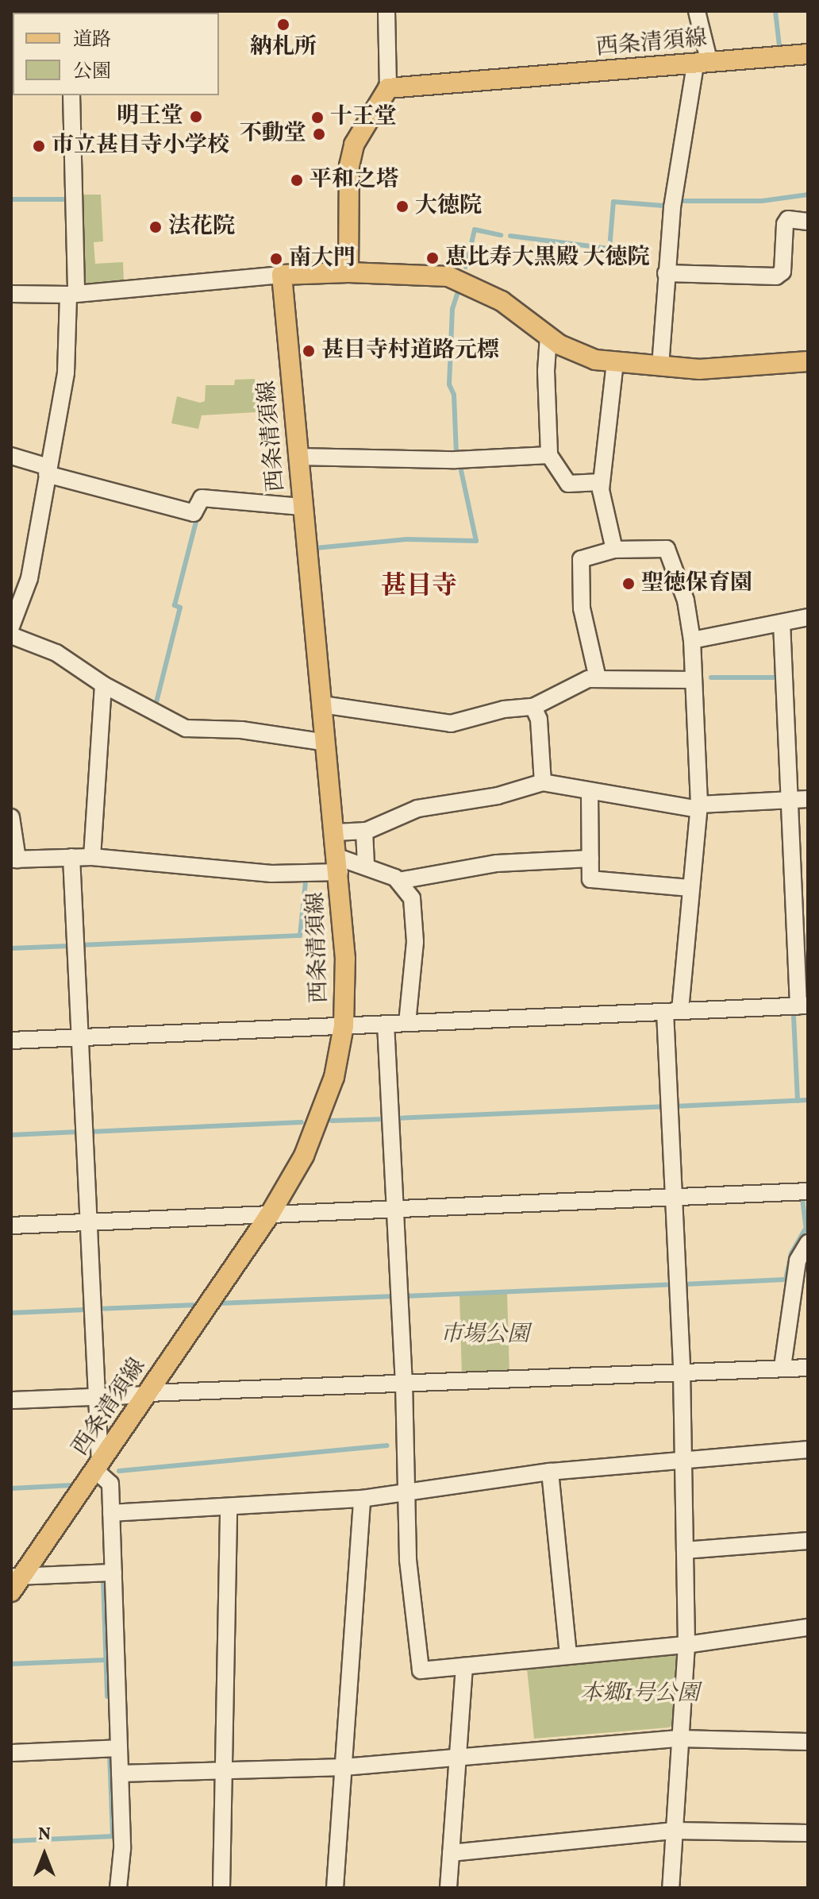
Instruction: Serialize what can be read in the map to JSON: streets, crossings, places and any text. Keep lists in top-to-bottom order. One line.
{"streets":{"main road":["西条清須線"]},"districts":["甚目寺"],"parks":["市場公園","本郷1号公園"],"places":["納札所","明王堂","十王堂","不動堂","市立甚目寺小学校","平和之塔","大徳院","法花院","恵比寿大黒殿 大徳院","南大門","甚目寺村道路元標","聖徳保育園"],"legend":["道路","公園"],"north":"top"}
